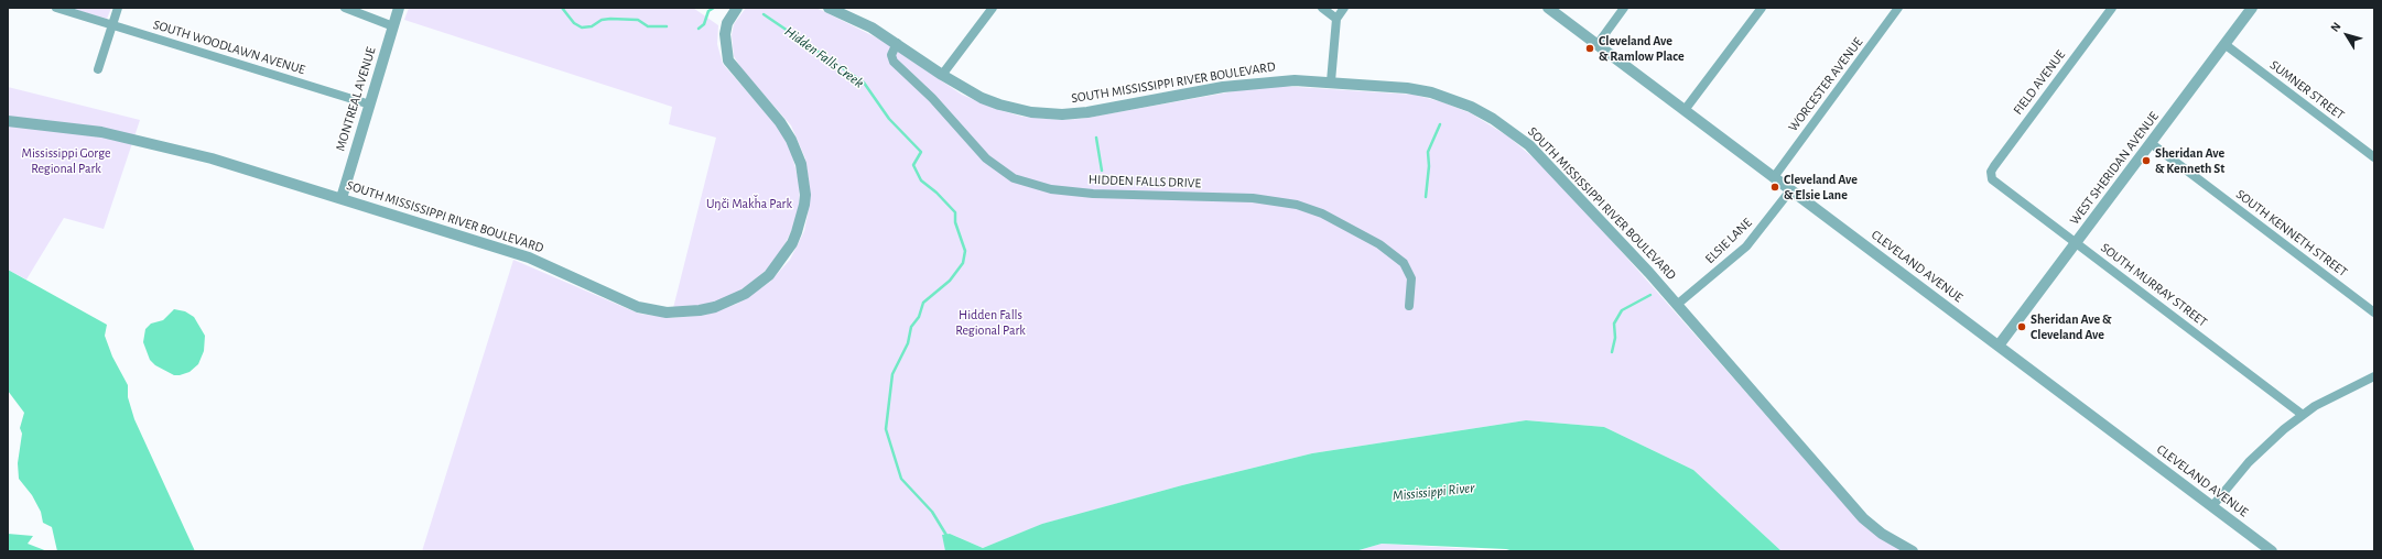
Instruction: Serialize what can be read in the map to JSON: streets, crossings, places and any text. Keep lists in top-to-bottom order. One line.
{"streets":{"street":["SOUTH WOODLAWN AVENUE","SOUTH MISSISSIPPI RIVER BOULEVARD","FIELD AVENUE","WORCESTER AVENUE","SUMNER STREET","MONTREAL AVENUE","WEST SHERIDAN AVENUE","HIDDEN FALLS DRIVE","SOUTH KENNETH STREET","ELSIE LANE","CLEVELAND AVENUE","SOUTH MURRAY STREET"]},"crossings":[["SOUTH WOODLAWN AVENUE","MONTREAL AVENUE"],["SOUTH MISSISSIPPI RIVER BOULEVARD","MONTREAL AVENUE"],["SOUTH MISSISSIPPI RIVER BOULEVARD","HIDDEN FALLS DRIVE"],["SOUTH MISSISSIPPI RIVER BOULEVARD","ELSIE LANE"],["FIELD AVENUE","SOUTH MURRAY STREET"],["WORCESTER AVENUE","CLEVELAND AVENUE"],["SUMNER STREET","WEST SHERIDAN AVENUE"],["WEST SHERIDAN AVENUE","SOUTH KENNETH STREET"],["WEST SHERIDAN AVENUE","CLEVELAND AVENUE"],["WEST SHERIDAN AVENUE","SOUTH MURRAY STREET"],["ELSIE LANE","CLEVELAND AVENUE"]],"water":["Hidden Falls Creek","Mississippi River"],"parks":["Mississippi Gorge Regional Park","Uŋči Makȟa Park","Hidden Falls Regional Park"],"places":["Cleveland Ave & Ramlow Place","Sheridan Ave & Kenneth St","Cleveland Ave & Elsie Lane","Sheridan Ave & Cleveland Ave"],"north":"top left"}
